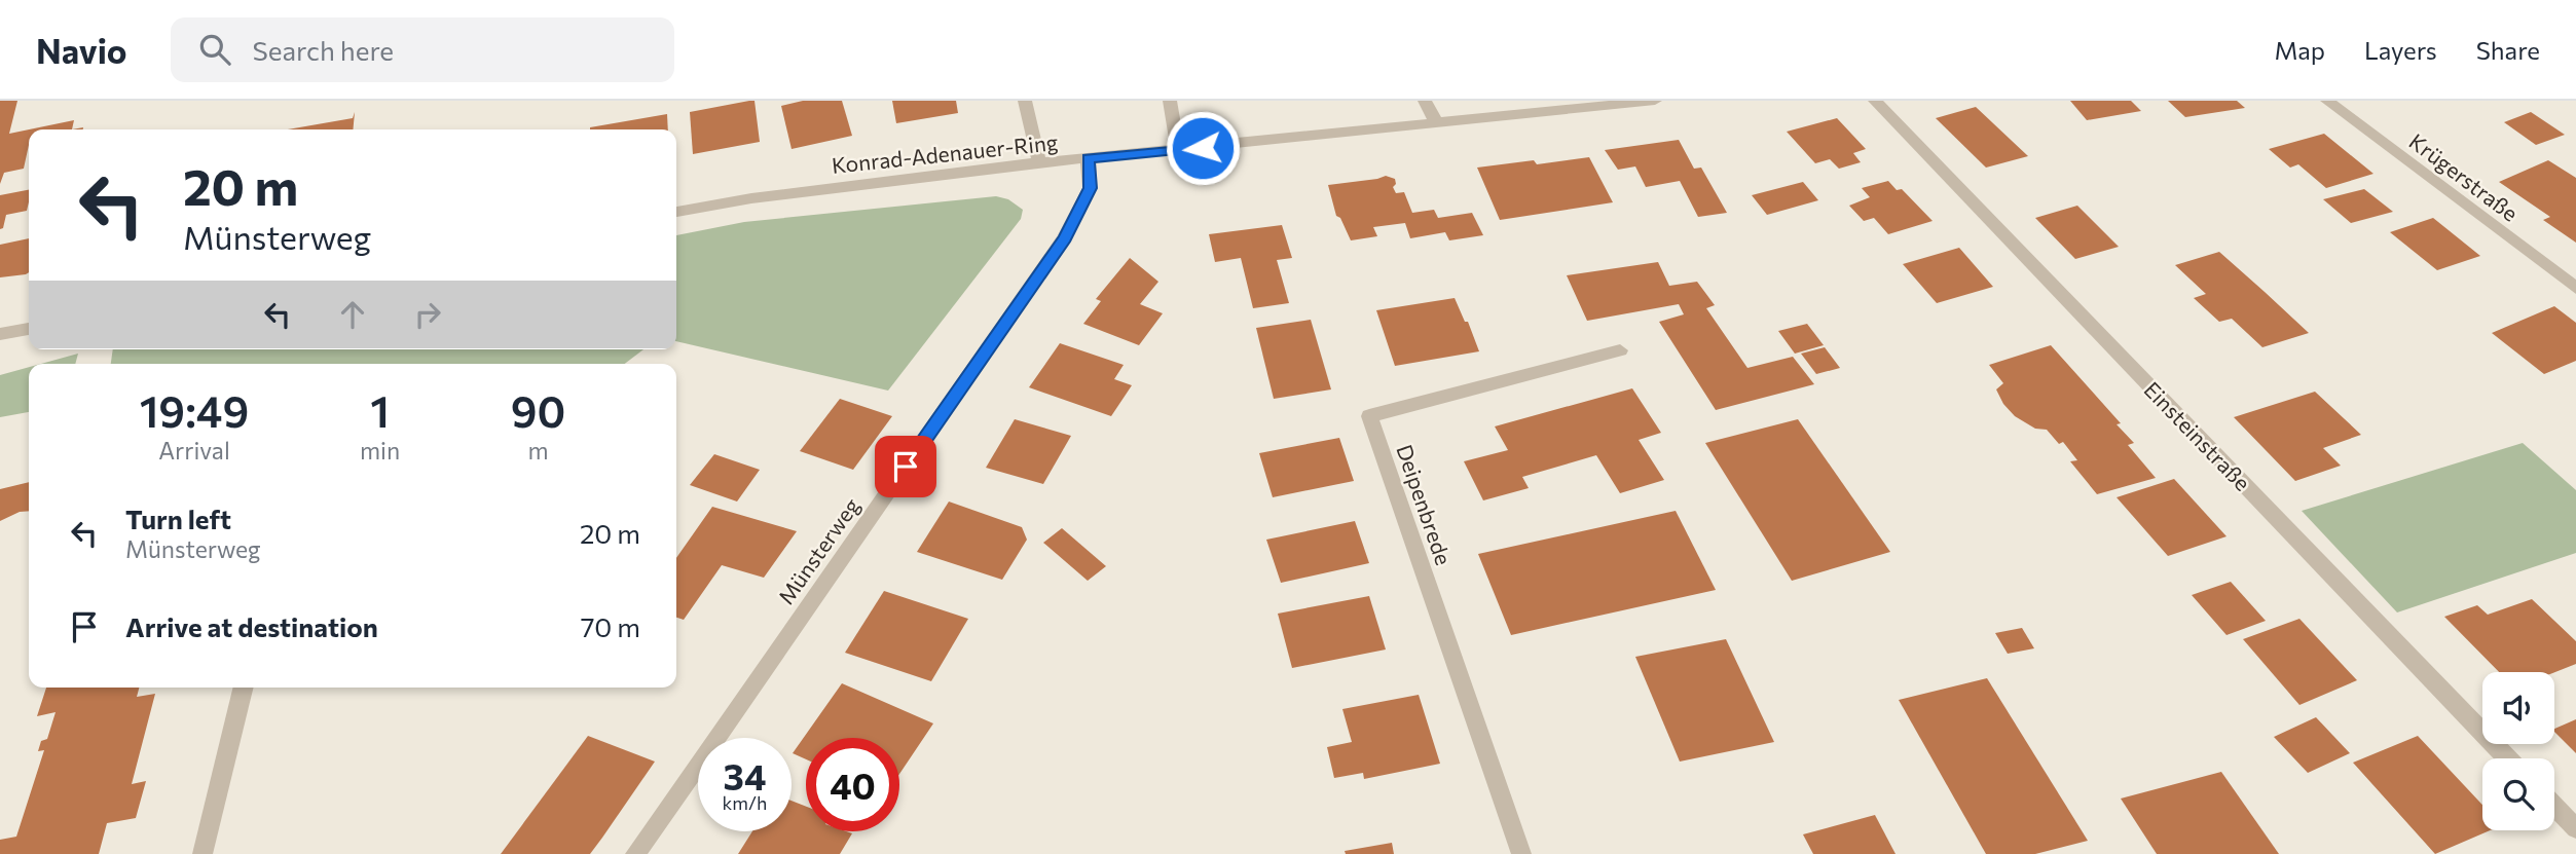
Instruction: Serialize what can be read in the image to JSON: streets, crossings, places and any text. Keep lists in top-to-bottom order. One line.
{"streets":{"street":["Konrad-Adenauer-Ring","Krügerstraße","Einsteinstraße","Deipenbrede","Münsterweg"]},"crossings":[["Konrad-Adenauer-Ring","Münsterweg"]],"page":{"header":"Navio","search":"Search here","nav":["Map","Layers","Share"],"turn":["20 m","Münsterweg"],"eta":["19:49","Arrival","1","min","90","m"],"list":[{"name":"Turn left","note":"Münsterweg","value":"20 m"},{"name":"Arrive at destination","value":"70 m"}],"speed":"34 km/h","limit":"40"}}
